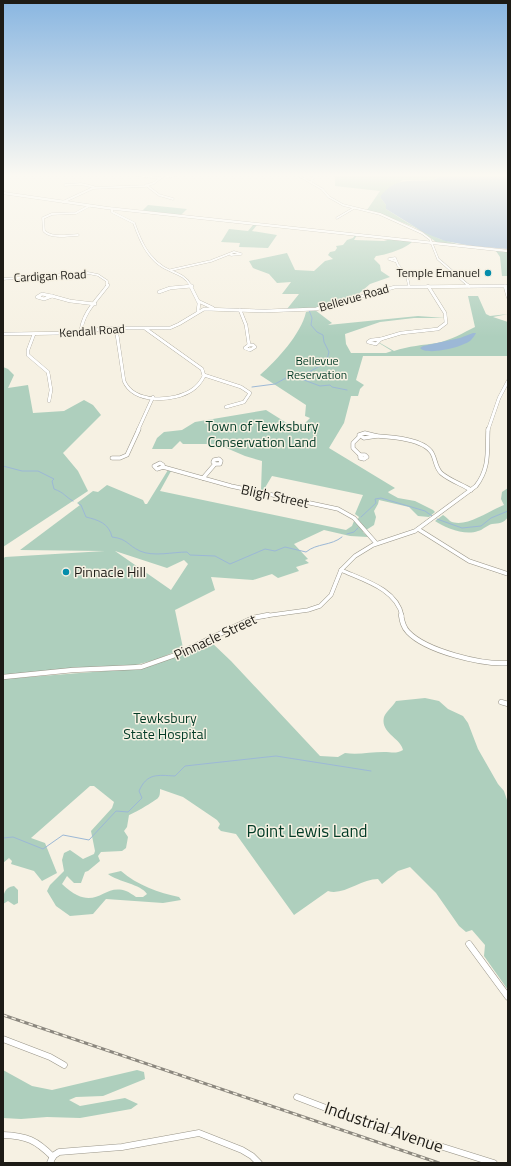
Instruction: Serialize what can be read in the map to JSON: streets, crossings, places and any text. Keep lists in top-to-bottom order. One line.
{"streets":{"street":["Cardigan Road","Bellevue Road","Kendall Road","Bligh Street","Pinnacle Street","Industrial Avenue"]},"crossings":[["Cardigan Road","Kendall Road"],["Bellevue Road","Kendall Road"],["Bligh Street","Pinnacle Street"]],"parks":["Bellevue Reservation","Town of Tewksbury Conservation Land","Tewksbury State Hospital","Point Lewis Land"],"places":["Temple Emanuel","Pinnacle Hill"]}
